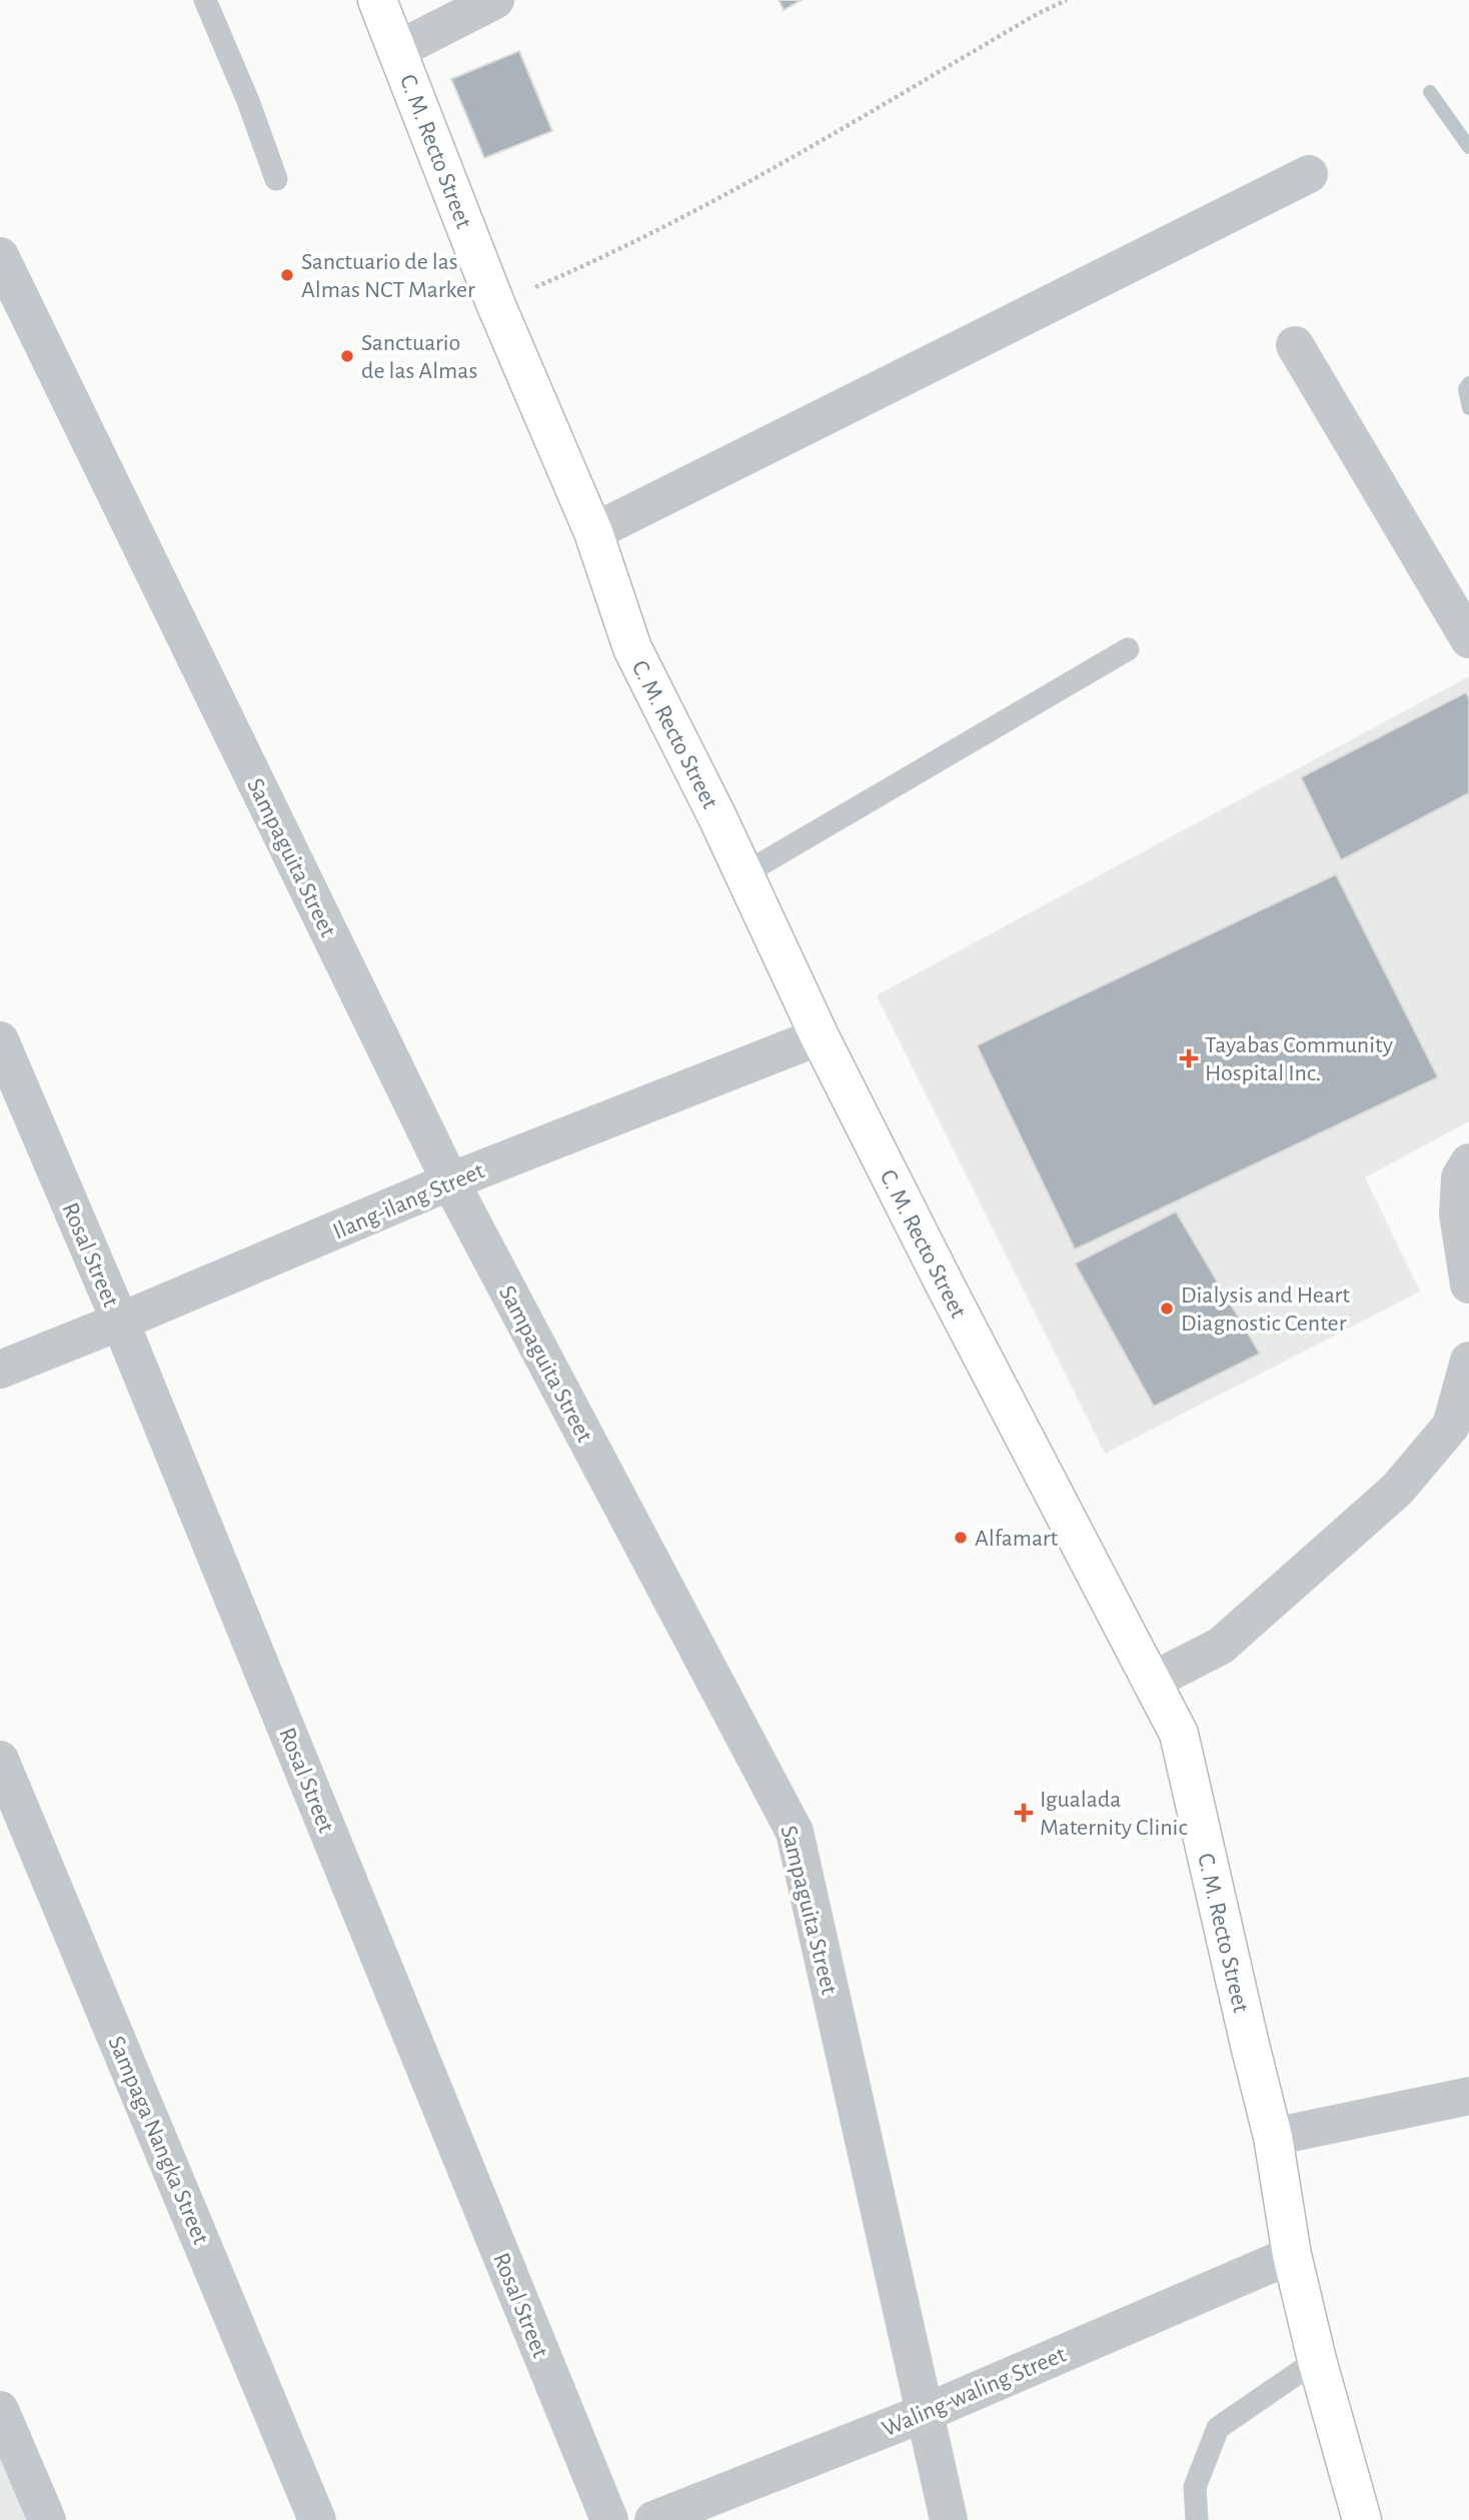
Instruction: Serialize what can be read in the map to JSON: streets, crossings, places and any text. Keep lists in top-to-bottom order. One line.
{"streets":{"main road":["C. M. Recto Street"],"street":["Sampaguita Street","Ilang-ilang Street","Rosal Street","Sampaga Nangka Street","Waling-waling Street"]},"crossings":[["C. M. Recto Street","Ilang-ilang Street"],["C. M. Recto Street","Waling-waling Street"],["Sampaguita Street","Ilang-ilang Street"],["Sampaguita Street","Waling-waling Street"],["Ilang-ilang Street","Rosal Street"]],"places":{"other":["Sanctuario de las Almas NCT Marker","Sanctuario de las Almas","Dialysis and Heart Diagnostic Center","Alfamart"],"health":["Tayabas Community Hospital Inc.","Igualada Maternity Clinic"]}}
